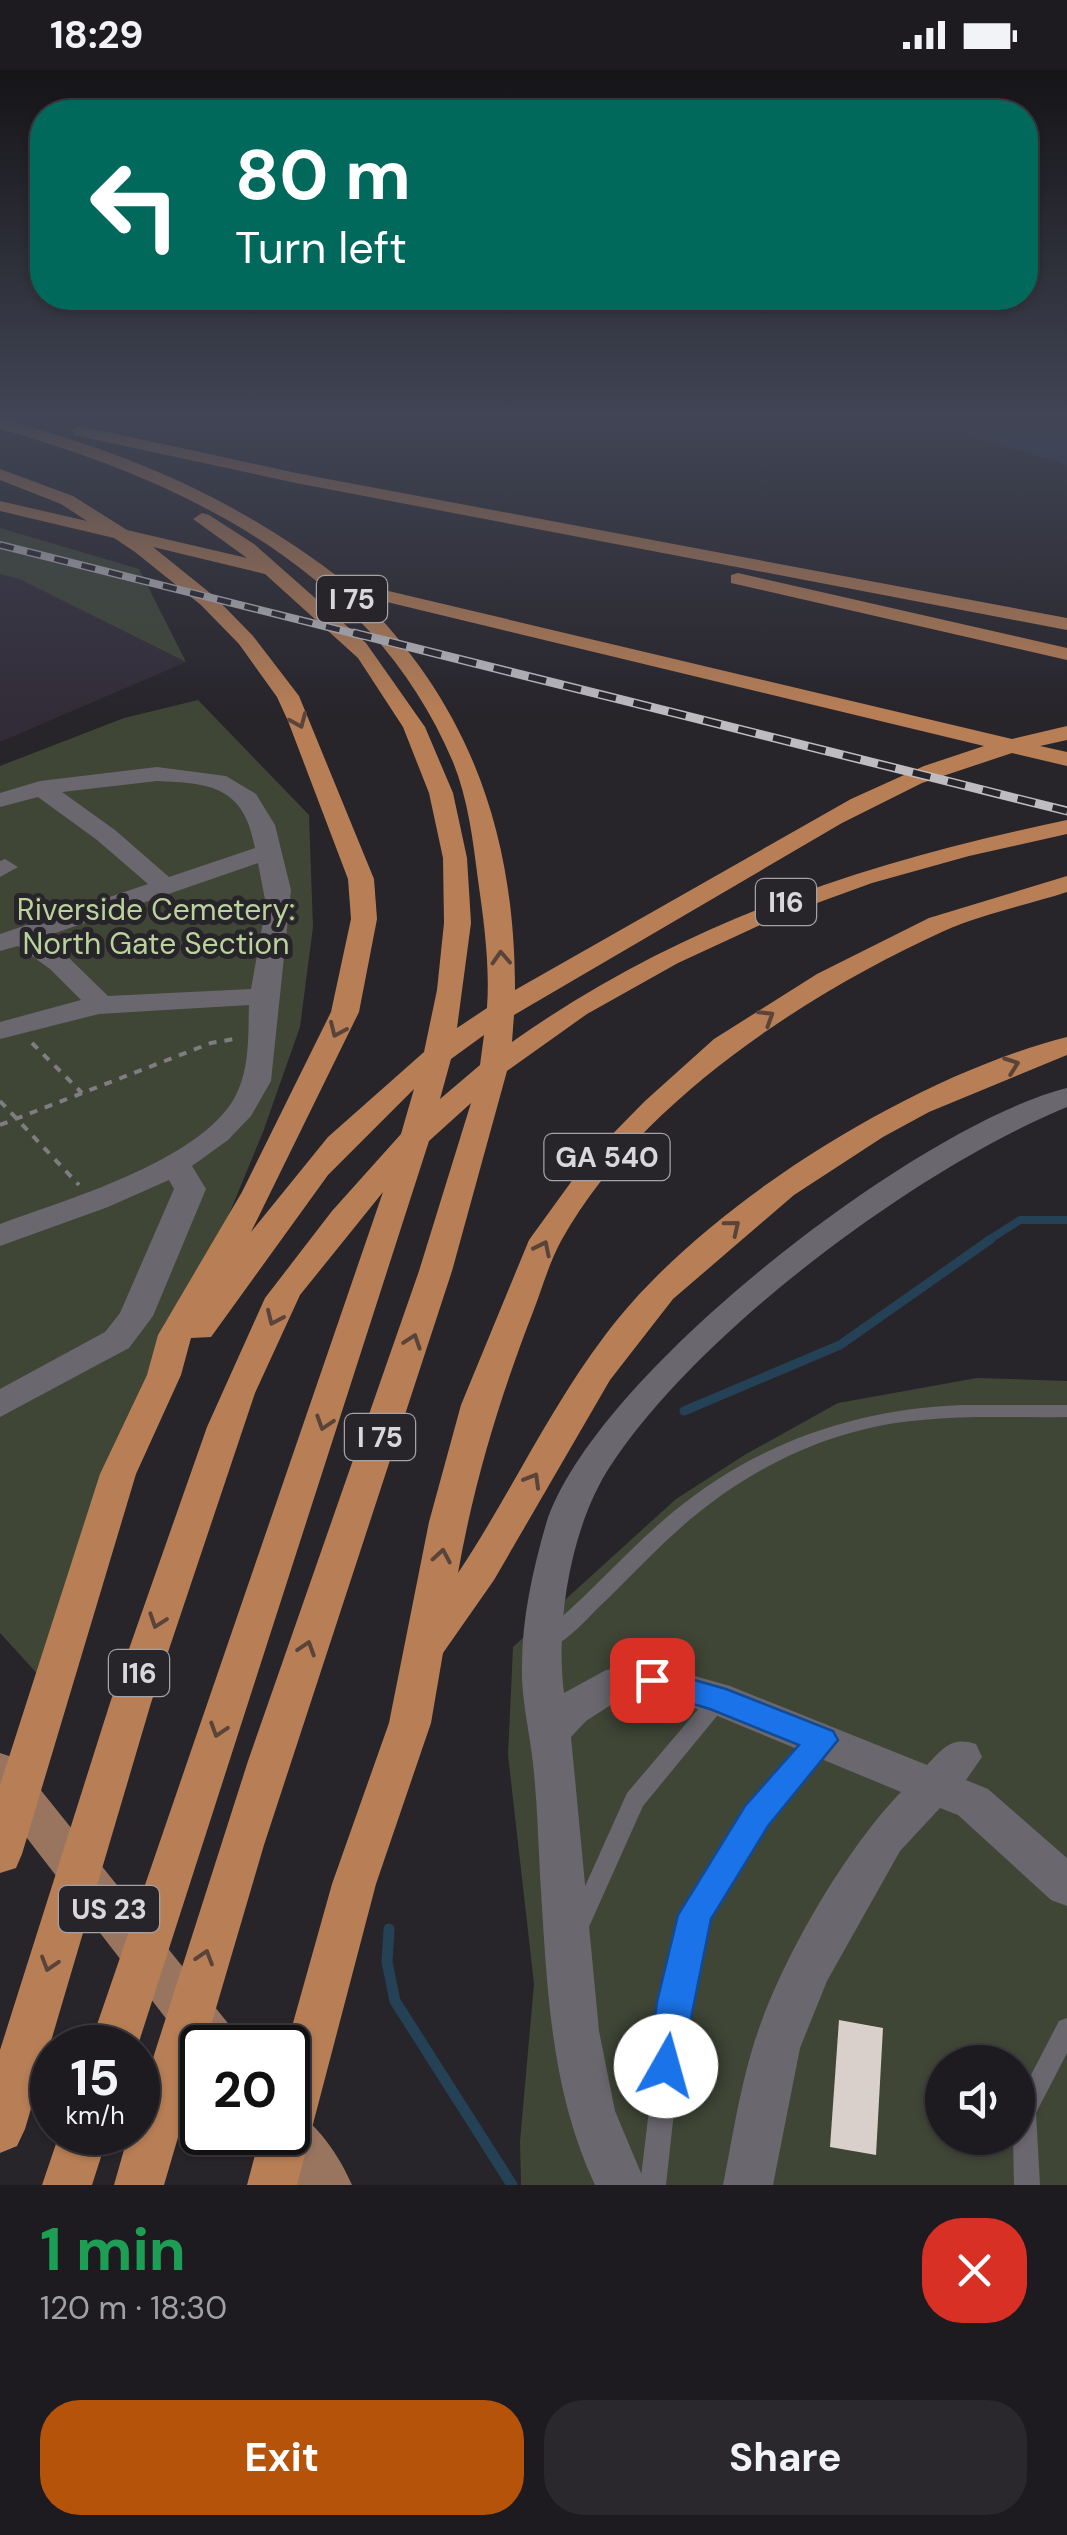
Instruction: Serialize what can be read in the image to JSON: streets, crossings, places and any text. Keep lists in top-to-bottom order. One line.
{"streets":{"highway":["I 75","I16","GA 540"],"main road":["US 23"]},"parks":["Riverside Cemetery: North Gate Section"],"page":{"status":"18:29","turn":["80 m","Turn left"],"speed":"15 km/h","limit":"20","heading":["1 min","120 m · 18:30"],"buttons":["Exit","Share"]}}
